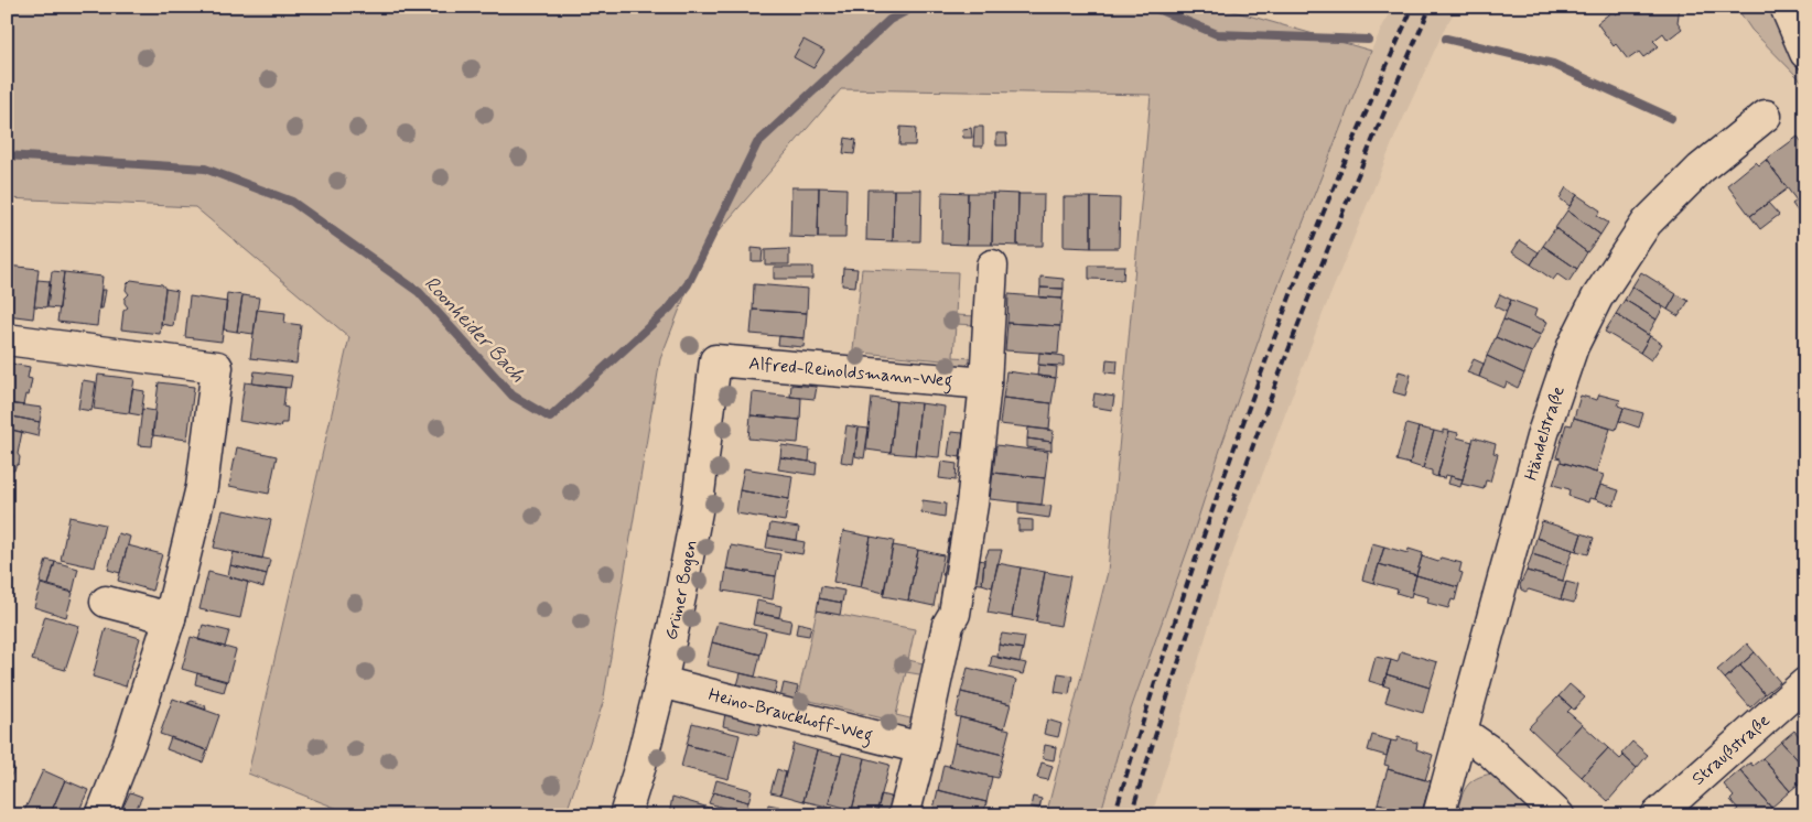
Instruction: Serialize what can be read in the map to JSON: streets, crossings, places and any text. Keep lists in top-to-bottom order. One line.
{"streets":{"street":["Alfred-Reinoldsmann-Weg","Händelstraße","Grüner Bogen","Heino-Brauckhoff-Weg","Straußstraße"]},"crossings":[["Alfred-Reinoldsmann-Weg","Grüner Bogen"],["Grüner Bogen","Heino-Brauckhoff-Weg"]],"water":["Roonheider Bach"]}
